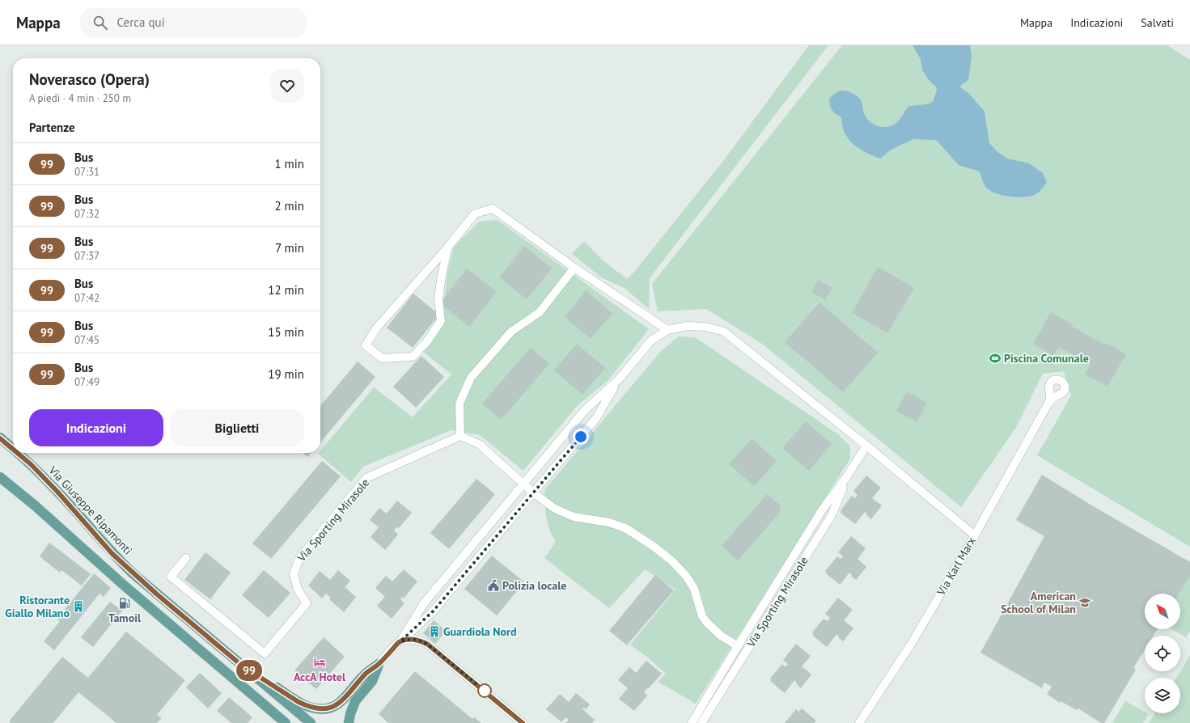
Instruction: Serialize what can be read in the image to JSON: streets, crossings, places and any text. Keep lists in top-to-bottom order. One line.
{"streets":{"main road":["Via Giuseppe Ripamonti"],"street":["Via Sporting Mirasole","Via Karl Marx"]},"places":{"sports":["Piscina Comunale"],"public building":["Polizia locale"],"school or university":["American School of Milan"],"fuel station":["Tamoil"],"building":["Ristorante Giallo Milano","Guardiola Nord"],"hotel":["AccA Hotel"]},"lines":["bus line 99"],"north":"top left","page":{"header":"Mappa","search":"Cerca qui","nav":["Mappa","Indicazioni","Salvati"],"on_map":"99","heading":[["Noverasco (Opera)","A piedi · 4 min · 250 m"],"Partenze"],"list":[{"mark":"99","name":"Bus","note":"07:31","value":"1 min"},{"mark":"99","name":"Bus","note":"07:32","value":"2 min"},{"mark":"99","name":"Bus","note":"07:37","value":"7 min"},{"mark":"99","name":"Bus","note":"07:42","value":"12 min"},{"mark":"99","name":"Bus","note":"07:45","value":"15 min"},{"mark":"99","name":"Bus","note":"07:49","value":"19 min"}],"buttons":["Indicazioni","Biglietti"]}}
